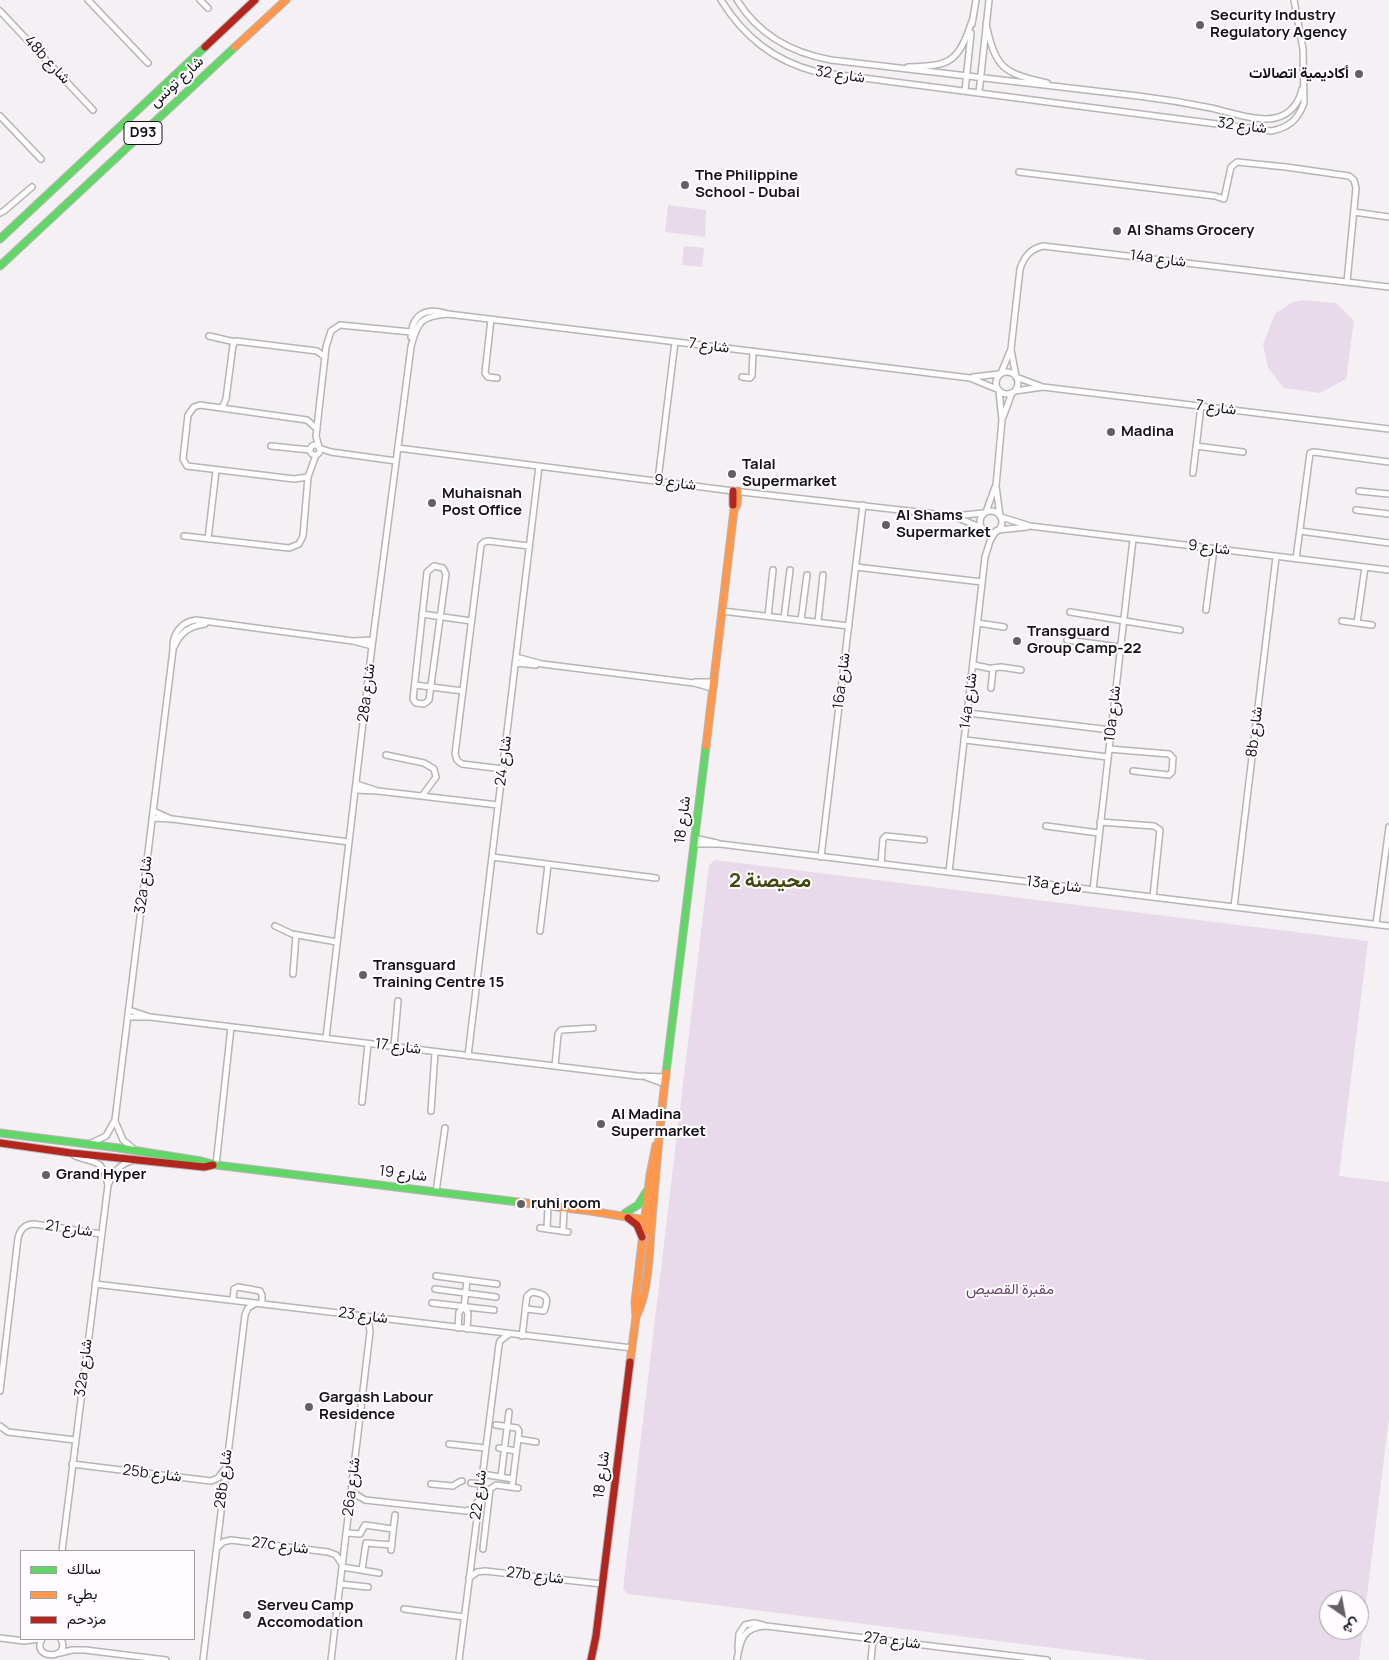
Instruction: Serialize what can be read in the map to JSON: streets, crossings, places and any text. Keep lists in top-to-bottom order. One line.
{"streets":{"street":["48b شارع","شارع 32","شارع تونس","D93","14a شارع","شارع 7","شارع 9","16a شارع","28a شارع","10a شارع","8b شارع","شارع 24","شارع 18","32a شارع","13a شارع","شارع 17","شارع 19","شارع 21","شارع 23","25b شارع","28b شارع","26a شارع","شارع 22","27c شارع","27b شارع","27a شارع"]},"crossings":[["14a شارع","شارع 7"],["14a شارع","شارع 9"],["14a شارع","13a شارع"],["شارع 7","28a شارع"],["شارع 9","16a شارع"],["شارع 9","28a شارع"],["شارع 9","10a شارع"],["شارع 9","8b شارع"],["شارع 9","شارع 24"],["شارع 9","شارع 18"],["16a شارع","13a شارع"],["28a شارع","32a شارع"],["28a شارع","شارع 17"],["10a شارع","13a شارع"],["8b شارع","13a شارع"],["شارع 24","شارع 17"],["شارع 18","13a شارع"],["شارع 18","شارع 17"],["شارع 18","شارع 19"],["شارع 18","شارع 23"],["شارع 18","27b شارع"],["32a شارع","شارع 17"],["32a شارع","شارع 19"],["32a شارع","شارع 21"],["32a شارع","شارع 23"],["32a شارع","25b شارع"],["شارع 23","28b شارع"],["شارع 23","26a شارع"],["شارع 23","شارع 22"],["25b شارع","28b شارع"],["28b شارع","27c شارع"],["26a شارع","27c شارع"],["شارع 22","27b شارع"]],"districts":["محيصنة 2"],"parks":["مقبرة القصيص"],"places":["Security Industry Regulatory Agency","أكاديمية اتصالات","The Philippine School - Dubai","Al Shams Grocery","Madina","Talal Supermarket","Muhaisnah Post Office","Al Shams Supermarket","Transguard Group Camp-22","Transguard Training Centre 15","Al Madina Supermarket","Grand Hyper","ruhi room","Gargash Labour Residence","Serveu Camp Accomodation"],"legend":["سالك","بطيء","مزدحم"],"north":"bottom right"}
